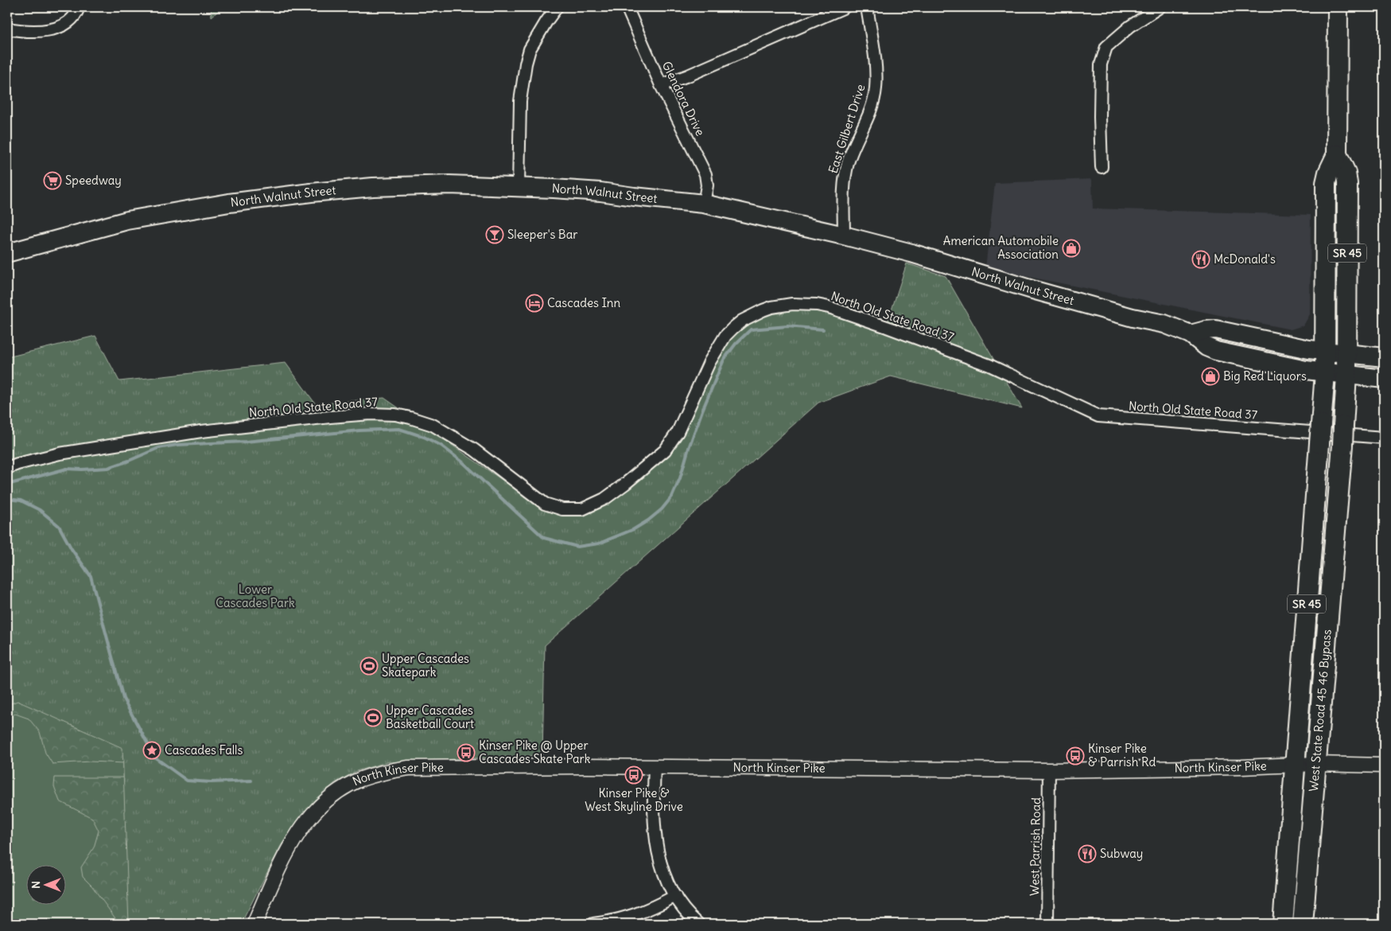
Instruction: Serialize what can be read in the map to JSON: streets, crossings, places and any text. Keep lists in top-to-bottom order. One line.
{"streets":{"highway":["SR 45","West State Road 45 46 Bypass"],"main road":["North Walnut Street"],"street":["Glendora Drive","East Gilbert Drive","North Old State Road 37","North Kinser Pike","West Parrish Road"]},"crossings":[["Glendora Drive","North Walnut Street"],["East Gilbert Drive","North Walnut Street"],["North Walnut Street","SR 45"],["North Walnut Street","West State Road 45 46 Bypass"],["SR 45","West State Road 45 46 Bypass"],["West State Road 45 46 Bypass","North Kinser Pike"],["North Kinser Pike","West Parrish Road"]],"parks":["Lower Cascades Park"],"places":{"supermarket":["Speedway"],"bar":["Sleeper's Bar"],"shop":["American Automobile Association","Big Red Liquors"],"restaurant":["McDonald's","Subway"],"hotel":["Cascades Inn"],"sports":["Upper Cascades Skatepark","Upper Cascades Basketball Court"],"place":["Cascades Falls"],"bus stop":["Kinser Pike @ Upper Cascades Skate Park","Kinser Pike & Parrish Rd","Kinser Pike & West Skyline Drive"]},"north":"left"}
